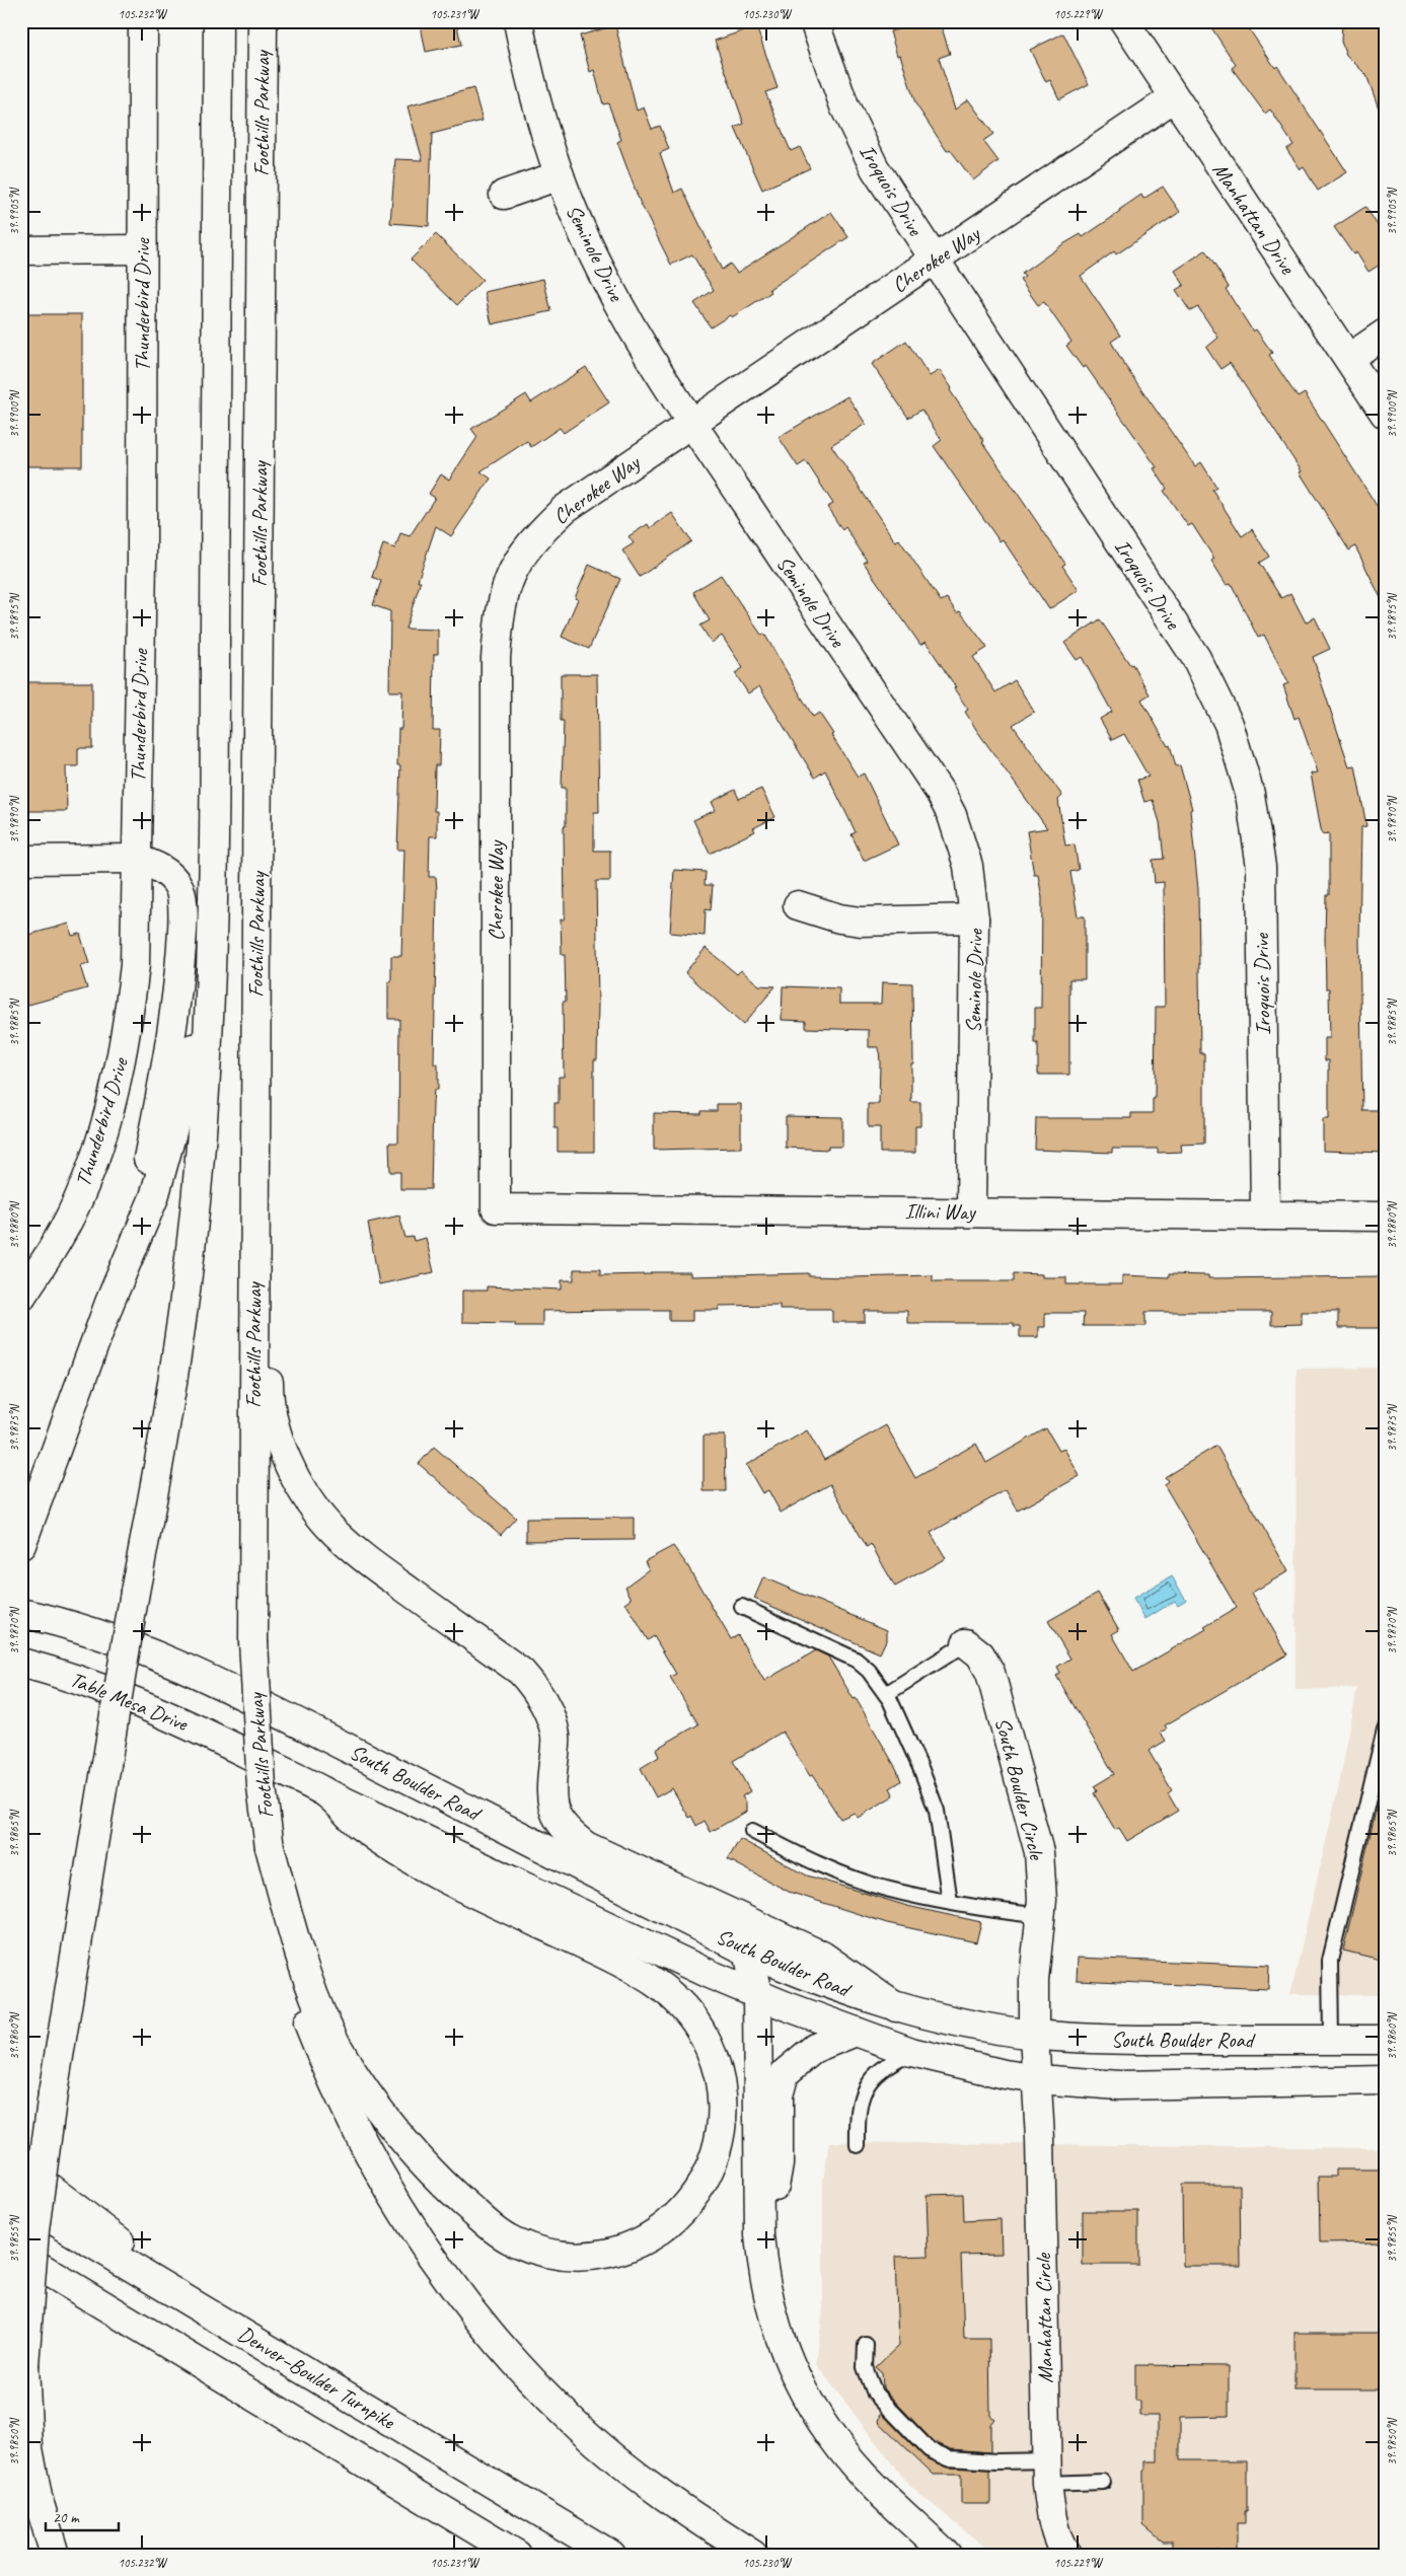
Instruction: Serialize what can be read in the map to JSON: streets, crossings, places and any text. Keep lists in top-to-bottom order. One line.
{"streets":{"main road":["Foothills Parkway","Iroquois Drive","Manhattan Drive","Seminole Drive","Cherokee Way","Thunderbird Drive","Illini Way","Table Mesa Drive","South Boulder Road","South Boulder Circle","Manhattan Circle","Denver–Boulder Turnpike"]},"crossings":[["Iroquois Drive","Cherokee Way"],["Iroquois Drive","Illini Way"],["Manhattan Drive","Cherokee Way"],["Seminole Drive","Cherokee Way"],["Seminole Drive","Illini Way"],["Cherokee Way","Illini Way"],["Table Mesa Drive","South Boulder Road"],["South Boulder Road","South Boulder Circle"],["South Boulder Road","Manhattan Circle"],["South Boulder Circle","Manhattan Circle"]],"scale_bar":"20 m","coordinates":["105.232°W","105.231°W","105.230°W","105.229°W","39.9905°N","39.9900°N","39.9895°N","39.9890°N","39.9885°N","39.9880°N","39.9875°N","39.9870°N","39.9865°N","39.9860°N","39.9855°N","39.9850°N"]}
